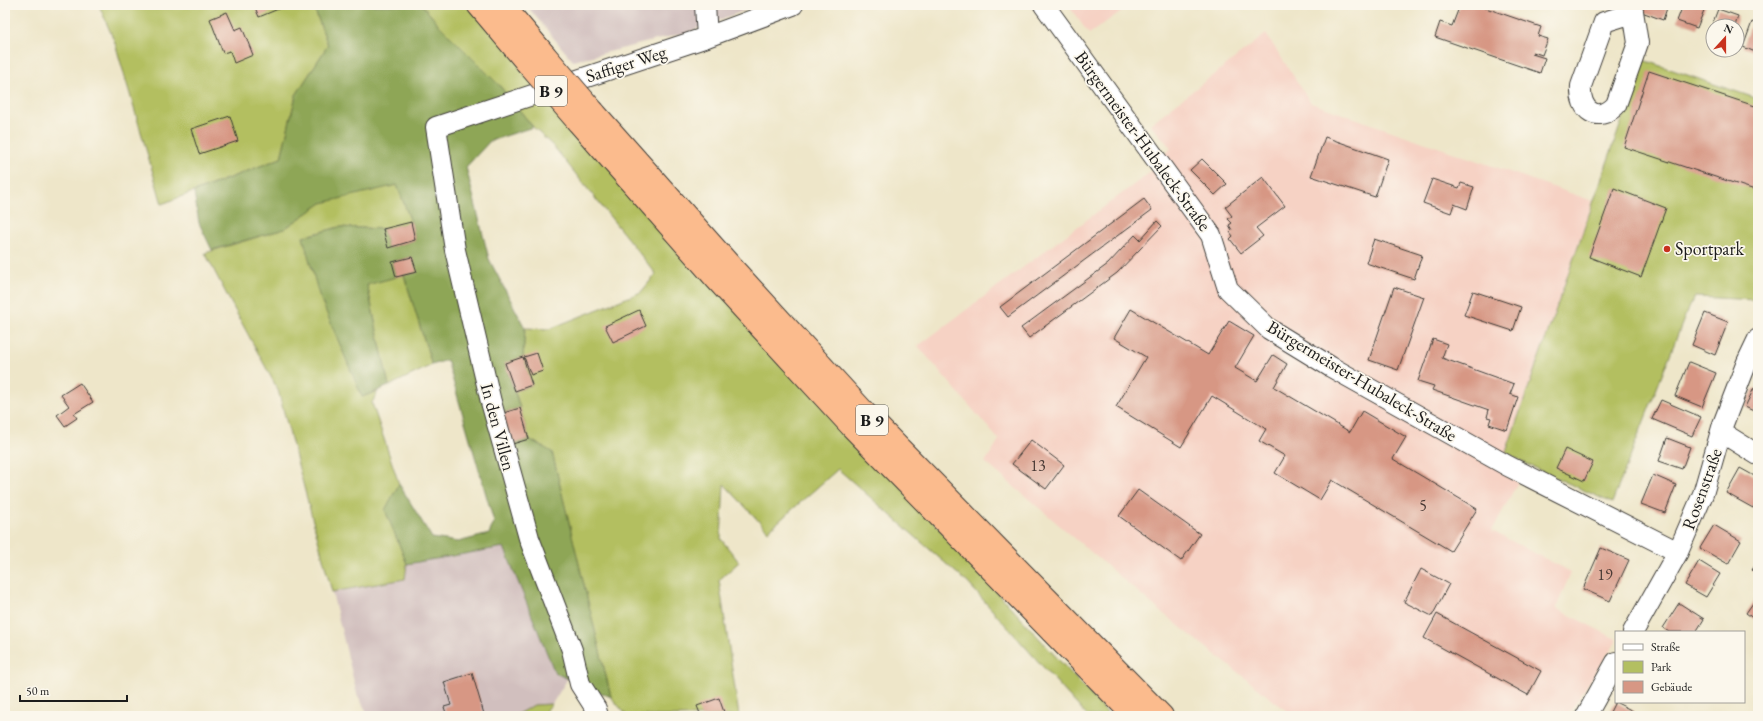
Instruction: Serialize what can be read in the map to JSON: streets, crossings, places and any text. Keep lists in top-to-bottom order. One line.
{"streets":{"highway":["B 9"],"street":["Saffiger Weg","Bürgermeister-Hubaleck-Straße","In den Villen","Rosenstraße"]},"crossings":[["Saffiger Weg","In den Villen"],["Bürgermeister-Hubaleck-Straße","Rosenstraße"]],"places":["Sportpark"],"house_numbers":["13","5","19"],"legend":["Straße","Park","Gebäude"],"scale_bar":"50 m","north":"top"}
